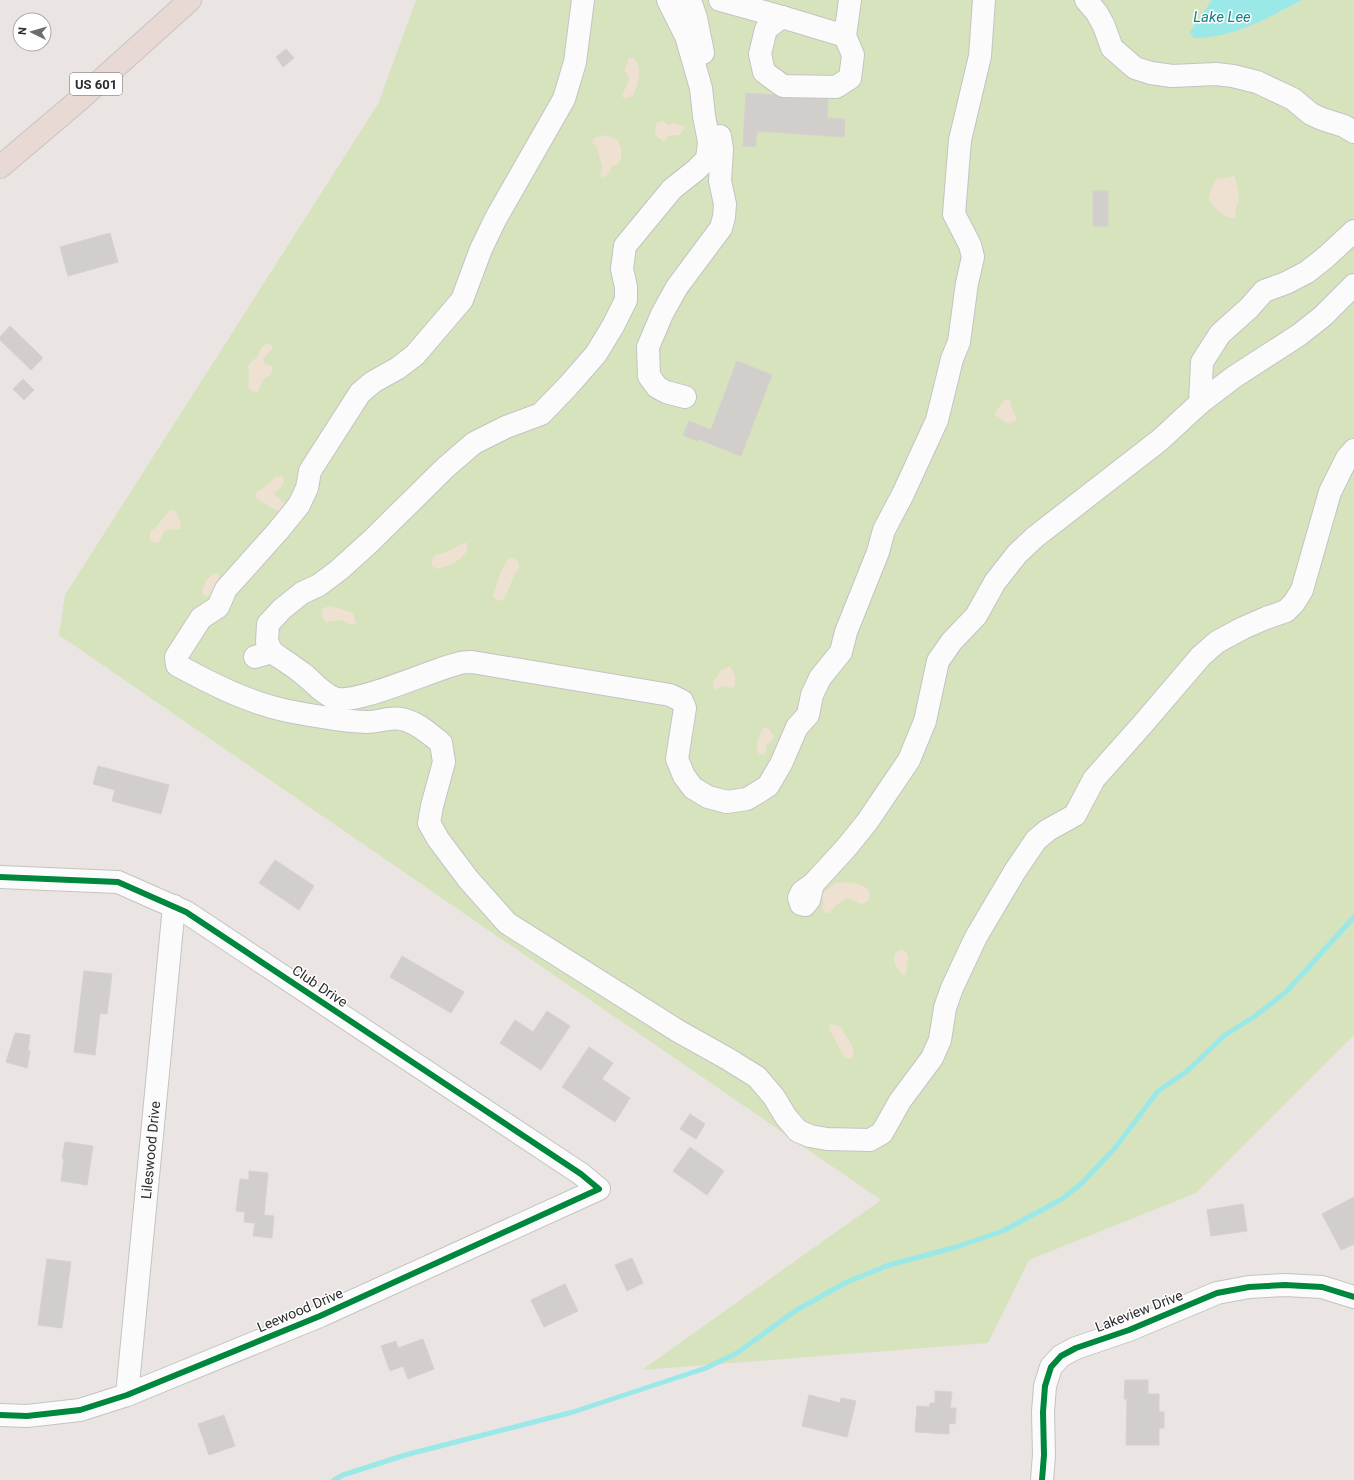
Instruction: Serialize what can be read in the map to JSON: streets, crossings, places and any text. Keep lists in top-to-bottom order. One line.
{"streets":{"highway":["US 601"],"street":["Club Drive","Lileswood Drive","Leewood Drive","Lakeview Drive"]},"crossings":[["Club Drive","Lileswood Drive"],["Club Drive","Leewood Drive"],["Lileswood Drive","Leewood Drive"]],"water":["Lake Lee"],"north":"left"}
